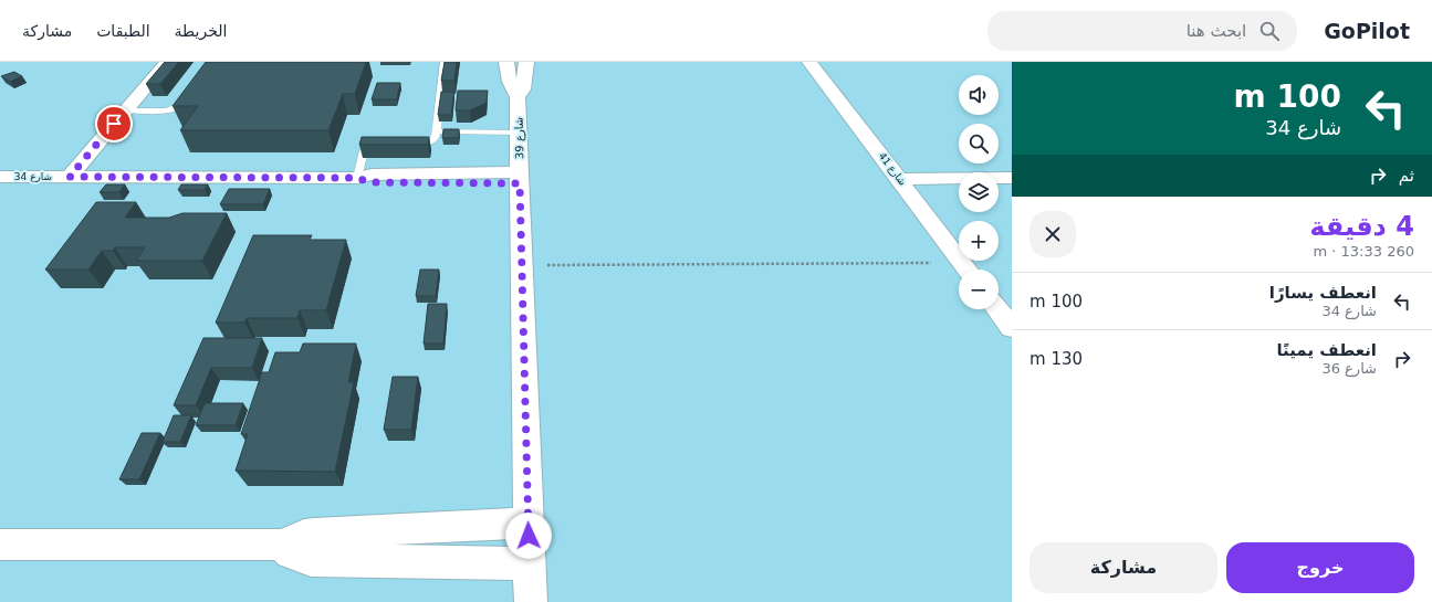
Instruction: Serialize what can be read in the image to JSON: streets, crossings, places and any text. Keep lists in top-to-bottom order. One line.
{"streets":{"street":["شارع 39","شارع 41","شارع 34"]},"crossings":[["شارع 39","شارع 34"]],"page":{"header":"GoPilot","search":"ابحث هنا","nav":["الخريطة","الطبقات","مشاركة"],"turn":["100 m","شارع 34"],"map_buttons":["+","−"],"then":"ثم","heading":["4 دقيقة","260 m · 13:33"],"list":[{"name":"انعطف يسارًا","note":"شارع 34","value":"100 m"},{"name":"انعطف يمينًا","note":"شارع 36","value":"130 m"}],"buttons":["خروج","مشاركة"]}}
